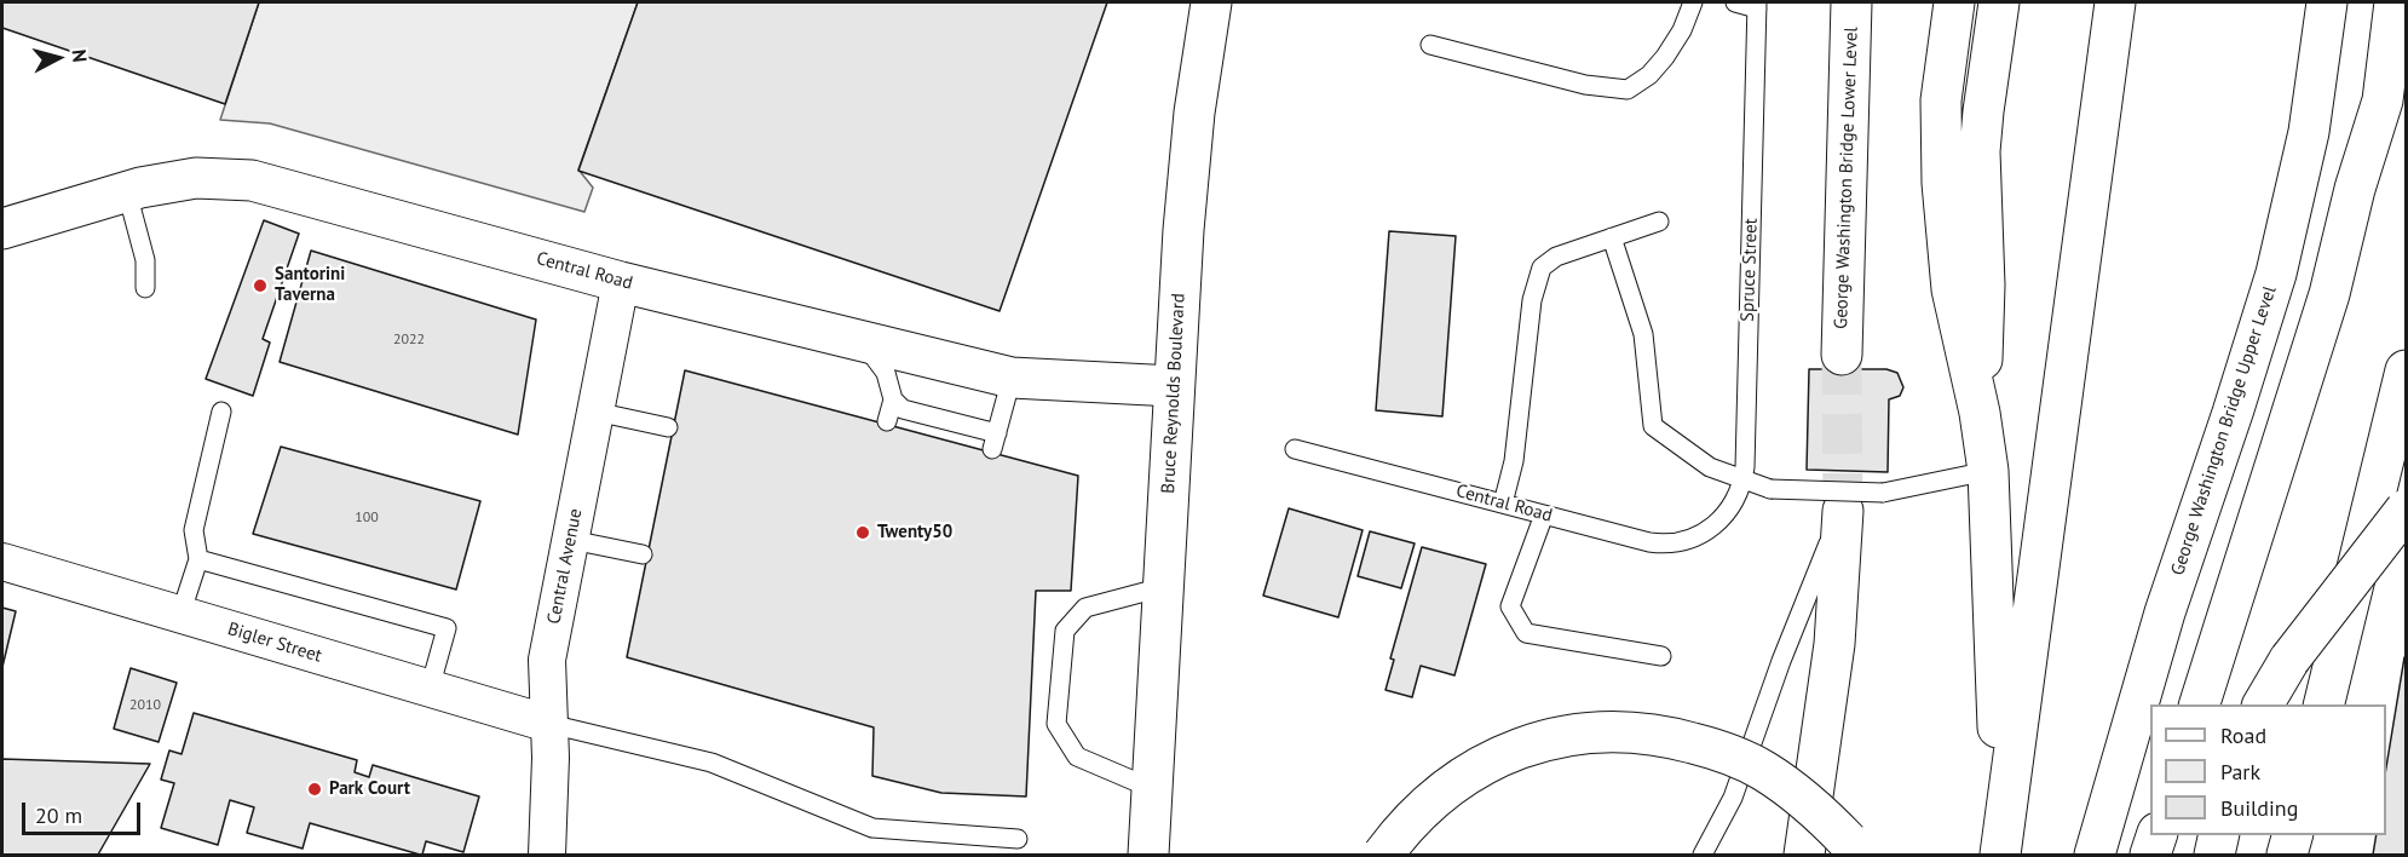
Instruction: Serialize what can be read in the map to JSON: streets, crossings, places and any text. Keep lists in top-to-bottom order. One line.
{"streets":{"main road":["George Washington Bridge Lower Level","Central Road","Bruce Reynolds Boulevard","George Washington Bridge Upper Level"],"street":["Central Avenue","Bigler Street"],"lane":["Spruce Street"]},"crossings":[["Spruce Street","Central Road"],["Central Road","Bruce Reynolds Boulevard"],["Central Road","Central Avenue"],["Central Avenue","Bigler Street"]],"places":["Santorini Taverna","Twenty50","Park Court"],"house_numbers":["2022","100","2010"],"legend":["Road","Park","Building"],"scale_bar":"20 m","north":"right"}
